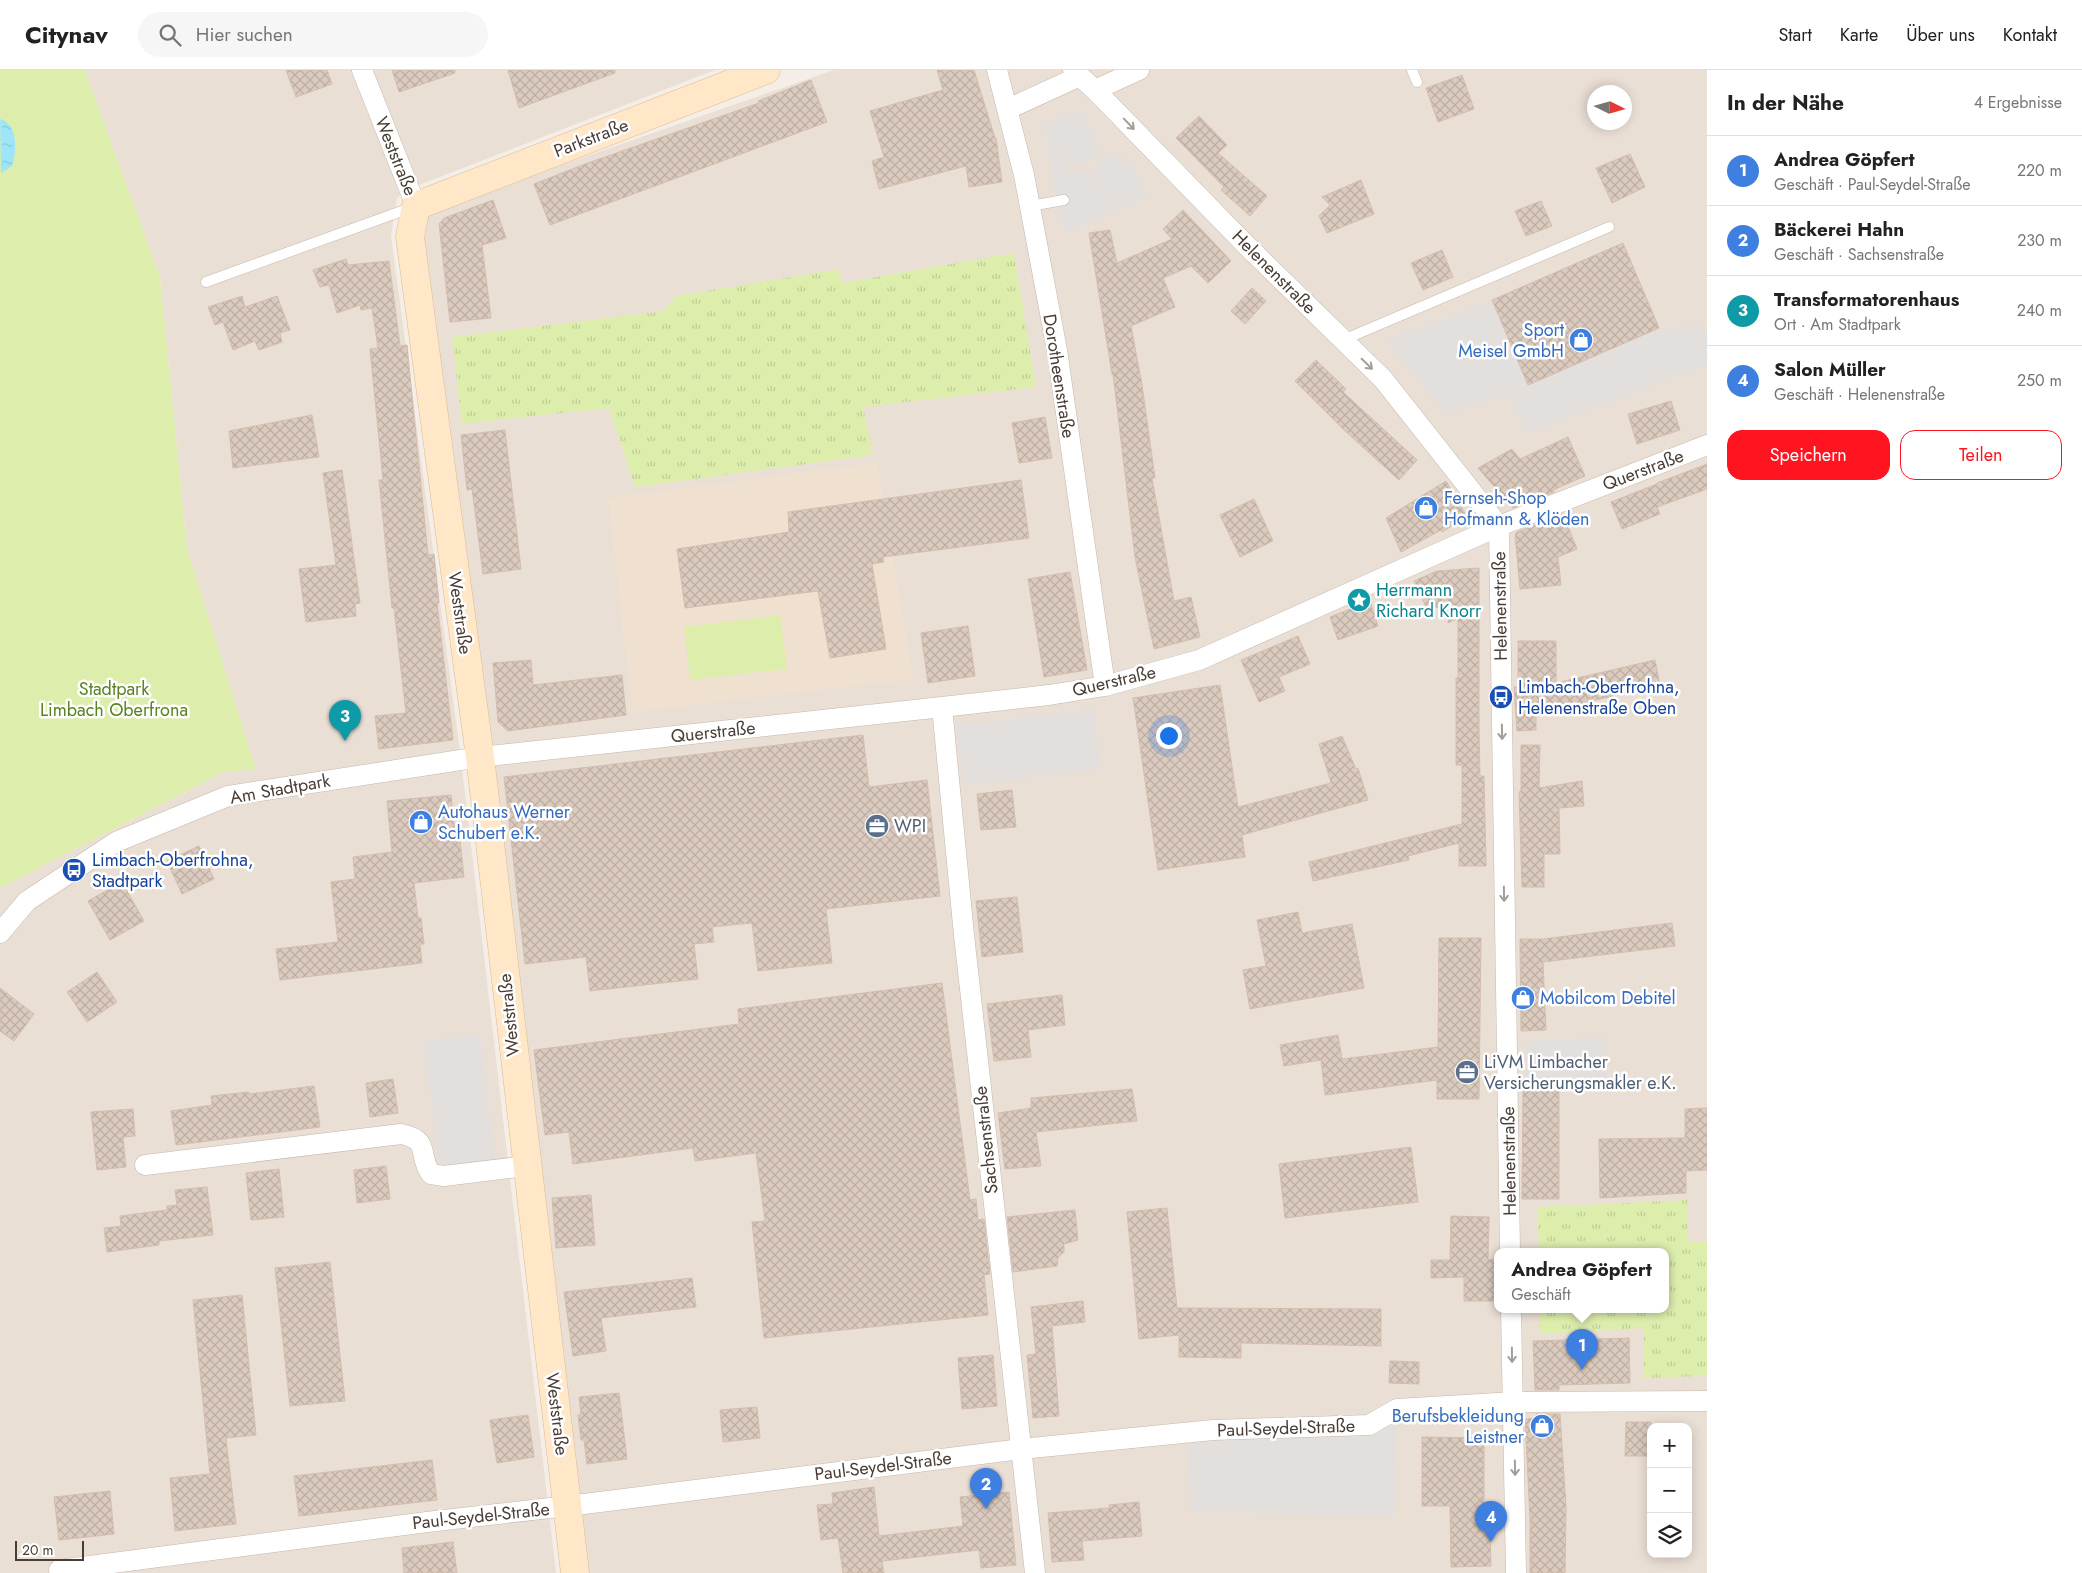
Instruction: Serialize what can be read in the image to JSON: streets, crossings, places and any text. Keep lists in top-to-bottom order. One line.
{"streets":{"main road":["Parkstraße","Weststraße"],"street":["Helenenstraße","Dorotheenstraße","Querstraße","Am Stadtpark","Sachsenstraße","Paul-Seydel-Straße"]},"crossings":[["Parkstraße","Weststraße"],["Weststraße","Querstraße"],["Weststraße","Am Stadtpark"],["Weststraße","Paul-Seydel-Straße"],["Helenenstraße","Querstraße"],["Dorotheenstraße","Querstraße"],["Querstraße","Am Stadtpark"],["Querstraße","Sachsenstraße"],["Sachsenstraße","Paul-Seydel-Straße"]],"one_way":["Helenenstraße"],"parks":["Stadtpark Limbach Oberfrona"],"places":{"shop":["Sport Meisel GmbH","Fernseh-Shop Hofmann & Klöden","Autohaus Werner Schubert e.K.","Mobilcom Debitel","Berufsbekleidung Leistner"],"place":["Herrmann Richard Knorr"],"bus stop":["Limbach-Oberfrohna, Helenenstraße Oben","Limbach-Oberfrohna, Stadtpark"],"office":["WPI","LiVM Limbacher Versicherungsmakler e.K."]},"scale_bar":"20 m","north":"right","page":{"header":"Citynav","search":"Hier suchen","nav":["Start","Karte","Über uns","Kontakt"],"heading":["In der Nähe","4 Ergebnisse"],"list":[{"mark":"1","name":"Andrea Göpfert","note":"Geschäft · Paul-Seydel-Straße","value":"220 m"},{"mark":"2","name":"Bäckerei Hahn","note":"Geschäft · Sachsenstraße","value":"230 m"},{"mark":"3","name":"Transformatorenhaus","note":"Ort · Am Stadtpark","value":"240 m"},{"mark":"4","name":"Salon Müller","note":"Geschäft · Helenenstraße","value":"250 m"}],"buttons":["Speichern","Teilen"],"pins":["3","1","2","4"],"popup":["Andrea Göpfert","Geschäft"],"map_buttons":["+","−"],"scale":"20 m"}}
